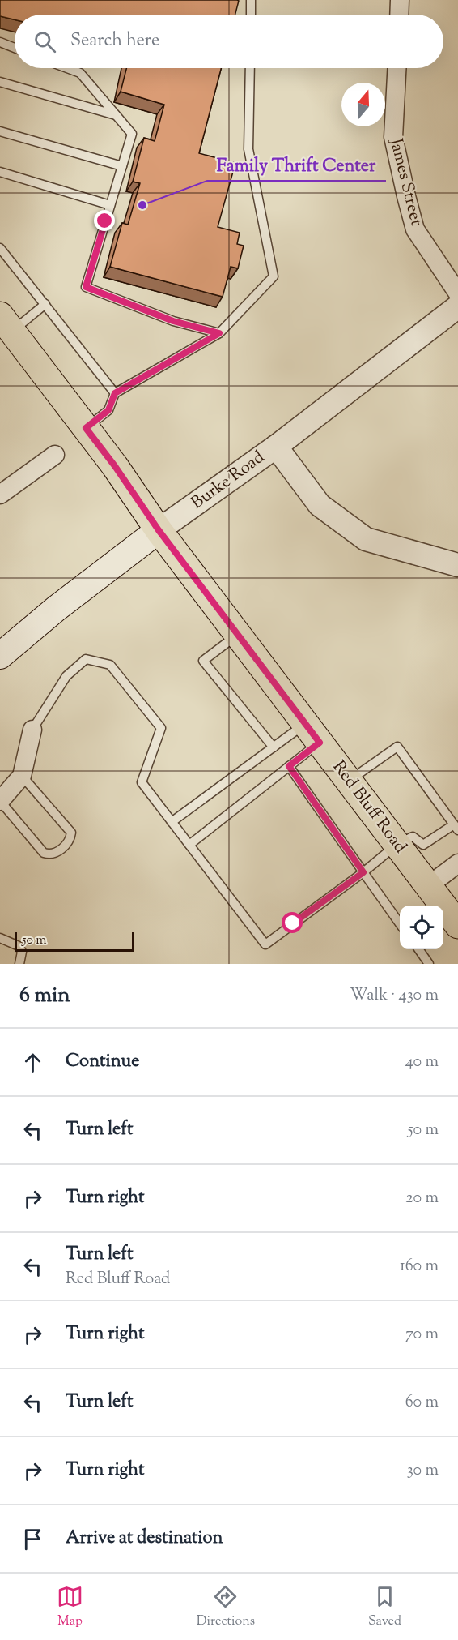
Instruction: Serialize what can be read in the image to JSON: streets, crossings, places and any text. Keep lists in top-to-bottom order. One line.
{"streets":{"main road":["Burke Road","Red Bluff Road"],"street":["James Street"]},"crossings":[["Burke Road","Red Bluff Road"]],"places":["Family Thrift Center"],"scale_bar":"50 m","north":"top","page":{"search":"Search here","scale":"50 m","heading":["6 min","Walk · 430 m"],"list":[["Continue","40 m"],["Turn left","50 m"],["Turn right","20 m"],["Turn left","Red Bluff Road","160 m"],["Turn right","70 m"],["Turn left","60 m"],["Turn right","30 m"],"Arrive at destination"],"nav":["Map","Directions","Saved"]}}
